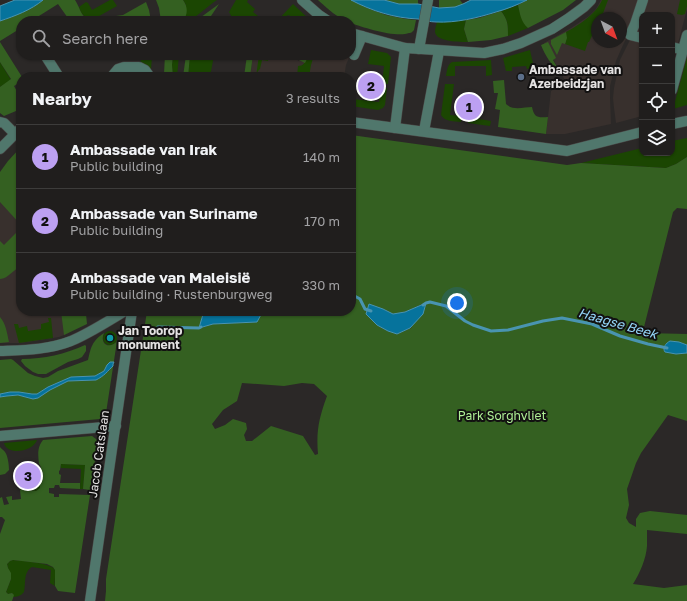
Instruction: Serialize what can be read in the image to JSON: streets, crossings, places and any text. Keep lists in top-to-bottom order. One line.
{"streets":{"street":["Jacob Catslaan"]},"water":["Haagse Beek"],"parks":["Park Sorghvliet"],"places":["Ambassade van Azerbeidzjan","Jan Toorop monument"],"north":"bottom right","page":{"map_buttons":["+","−"],"search":"Search here","pins":["2","1","3"],"heading":["Nearby","3 results"],"list":[{"mark":"1","name":"Ambassade van Irak","note":"Public building","value":"140 m"},{"mark":"2","name":"Ambassade van Suriname","note":"Public building","value":"170 m"},{"mark":"3","name":"Ambassade van Maleisië","note":"Public building · Rustenburgweg","value":"330 m"}]}}
